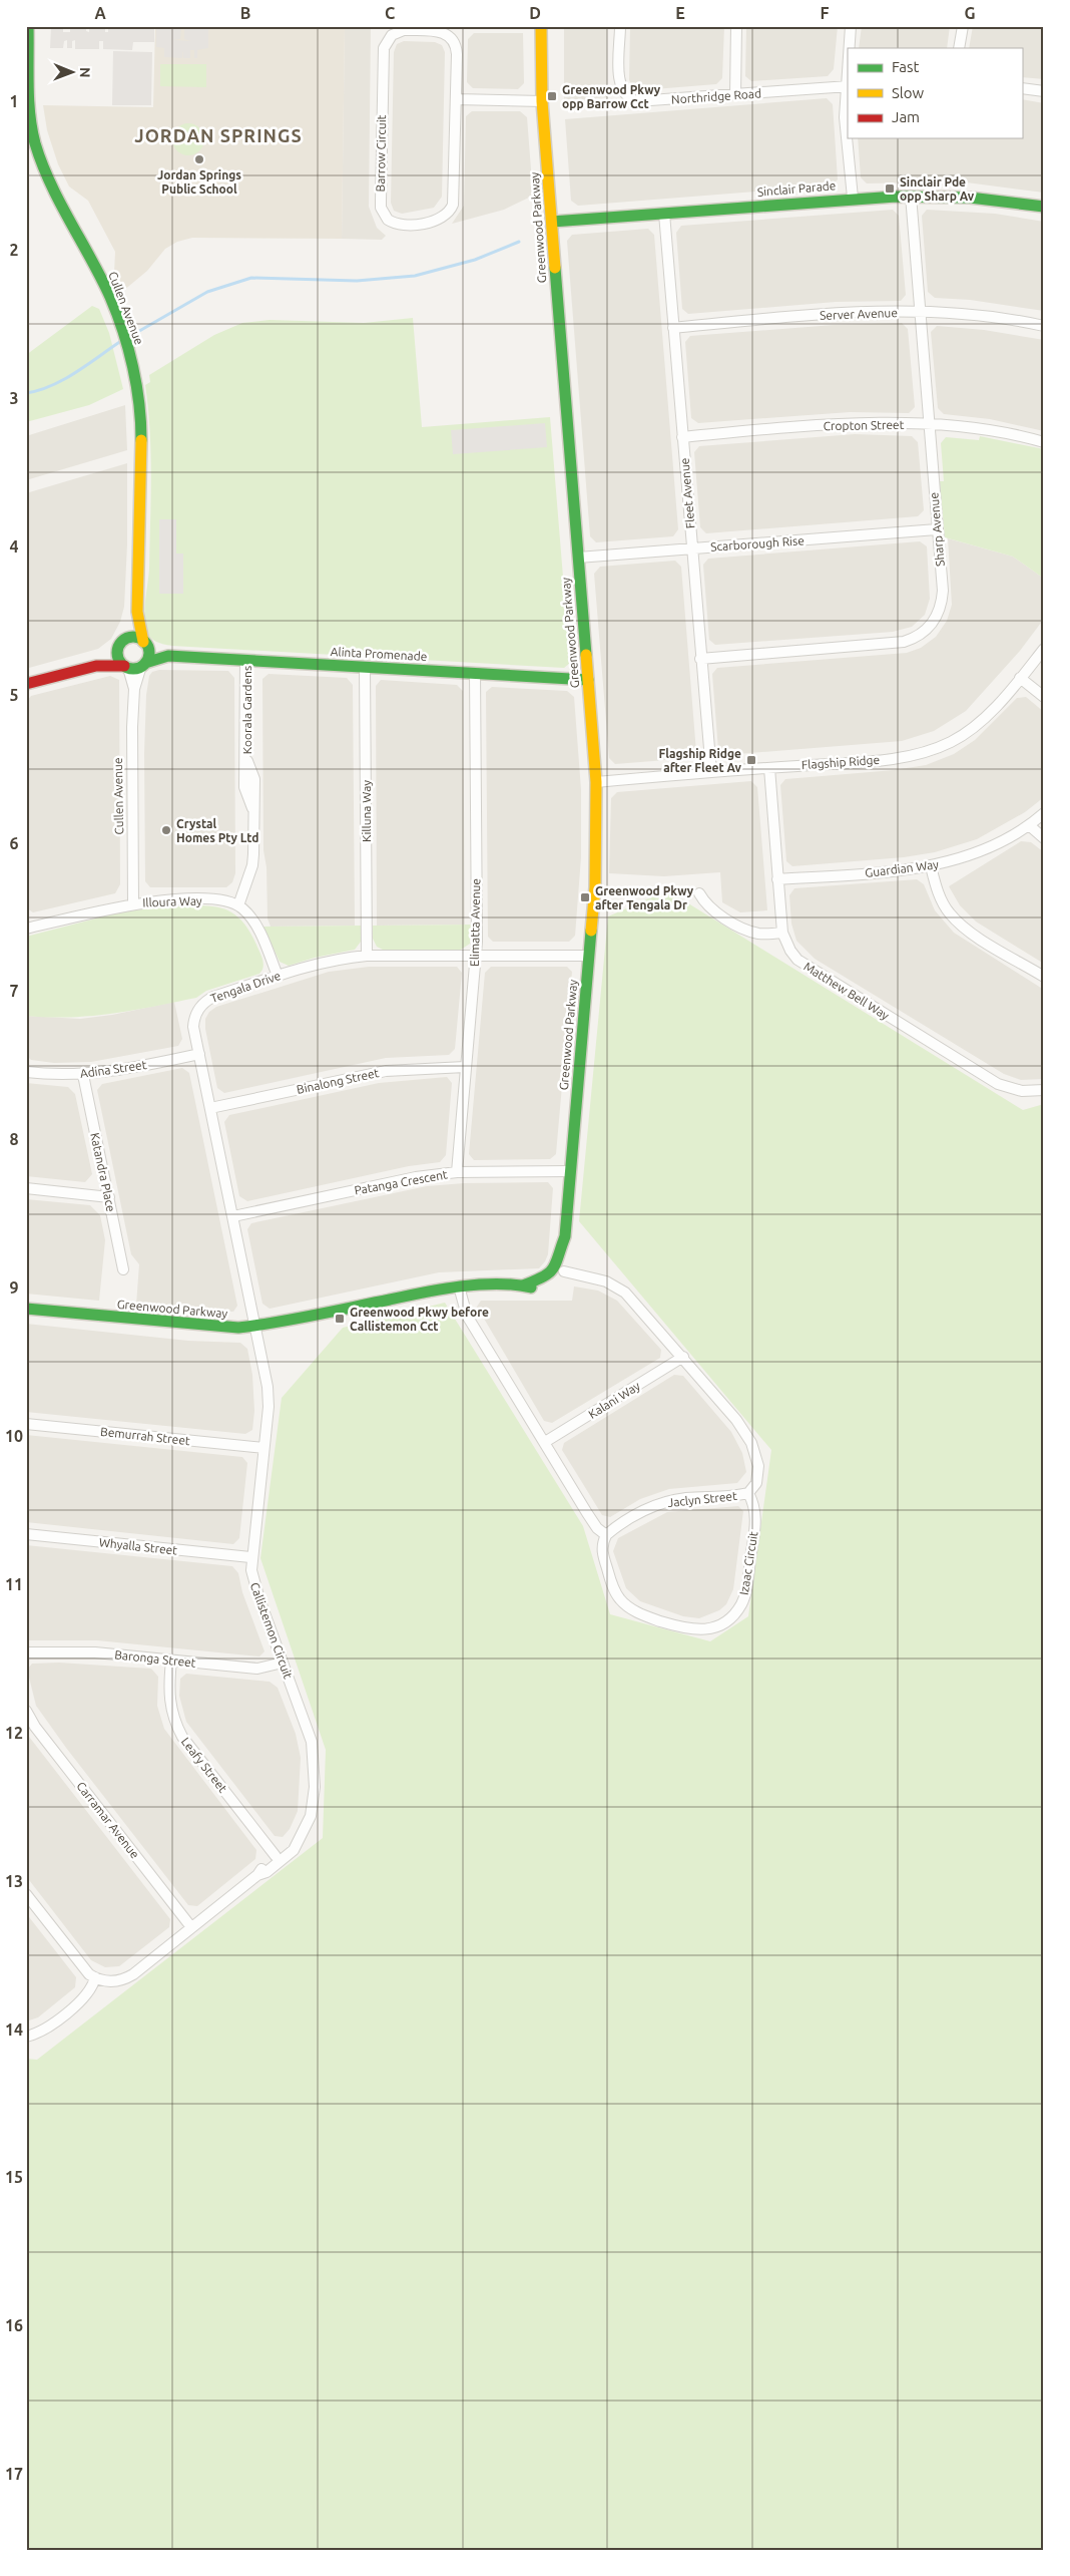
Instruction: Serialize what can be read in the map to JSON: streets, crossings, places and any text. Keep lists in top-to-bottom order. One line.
{"streets":{"street":["Northridge Road","Barrow Circuit","Sinclair Parade","Greenwood Parkway","Cullen Avenue","Server Avenue","Cropton Street","Fleet Avenue","Sharp Avenue","Scarborough Rise","Alinta Promenade","Koorala Gardens","Flagship Ridge","Killuna Way","Guardian Way","Illoura Way","Elimatta Avenue","Tengala Drive","Matthew Bell Way","Adina Street","Binalong Street","Katandra Place","Patanga Crescent","Kalani Way","Bemurrah Street","Jaclyn Street","Whyalla Street","Izaac Circuit","Callistemon Circuit","Baronga Street","Leafy Street","Carramar Avenue"]},"crossings":[["Sinclair Parade","Greenwood Parkway"],["Sinclair Parade","Fleet Avenue"],["Sinclair Parade","Sharp Avenue"],["Greenwood Parkway","Scarborough Rise"],["Greenwood Parkway","Alinta Promenade"],["Greenwood Parkway","Flagship Ridge"],["Greenwood Parkway","Tengala Drive"],["Greenwood Parkway","Patanga Crescent"],["Greenwood Parkway","Callistemon Circuit"],["Cullen Avenue","Alinta Promenade"],["Cullen Avenue","Illoura Way"],["Server Avenue","Fleet Avenue"],["Server Avenue","Sharp Avenue"],["Cropton Street","Fleet Avenue"],["Cropton Street","Sharp Avenue"],["Fleet Avenue","Sharp Avenue"],["Fleet Avenue","Scarborough Rise"],["Fleet Avenue","Flagship Ridge"],["Sharp Avenue","Scarborough Rise"],["Alinta Promenade","Koorala Gardens"],["Alinta Promenade","Killuna Way"],["Alinta Promenade","Elimatta Avenue"],["Koorala Gardens","Illoura Way"],["Flagship Ridge","Matthew Bell Way"],["Killuna Way","Tengala Drive"],["Guardian Way","Matthew Bell Way"],["Elimatta Avenue","Tengala Drive"],["Elimatta Avenue","Binalong Street"],["Elimatta Avenue","Patanga Crescent"],["Tengala Drive","Adina Street"],["Tengala Drive","Binalong Street"],["Tengala Drive","Patanga Crescent"],["Tengala Drive","Callistemon Circuit"],["Adina Street","Katandra Place"],["Bemurrah Street","Callistemon Circuit"],["Jaclyn Street","Izaac Circuit"],["Whyalla Street","Callistemon Circuit"],["Callistemon Circuit","Baronga Street"],["Callistemon Circuit","Leafy Street"],["Callistemon Circuit","Carramar Avenue"],["Baronga Street","Leafy Street"]],"districts":["JORDAN SPRINGS"],"places":{"transit":["Greenwood Pkwy opp Barrow Cct","Sinclair Pde opp Sharp Av","Flagship Ridge after Fleet Av","Greenwood Pkwy after Tengala Dr","Greenwood Pkwy before Callistemon Cct"],"other":["Jordan Springs Public School","Crystal Homes Pty Ltd"]},"legend":["Fast","Slow","Jam"],"north":"right","grid":{"columns":["A","B","C","D","E","F","G"],"rows":["1","2","3","4","5","6","7","8","9","10","11","12","13","14","15","16","17"]}}
